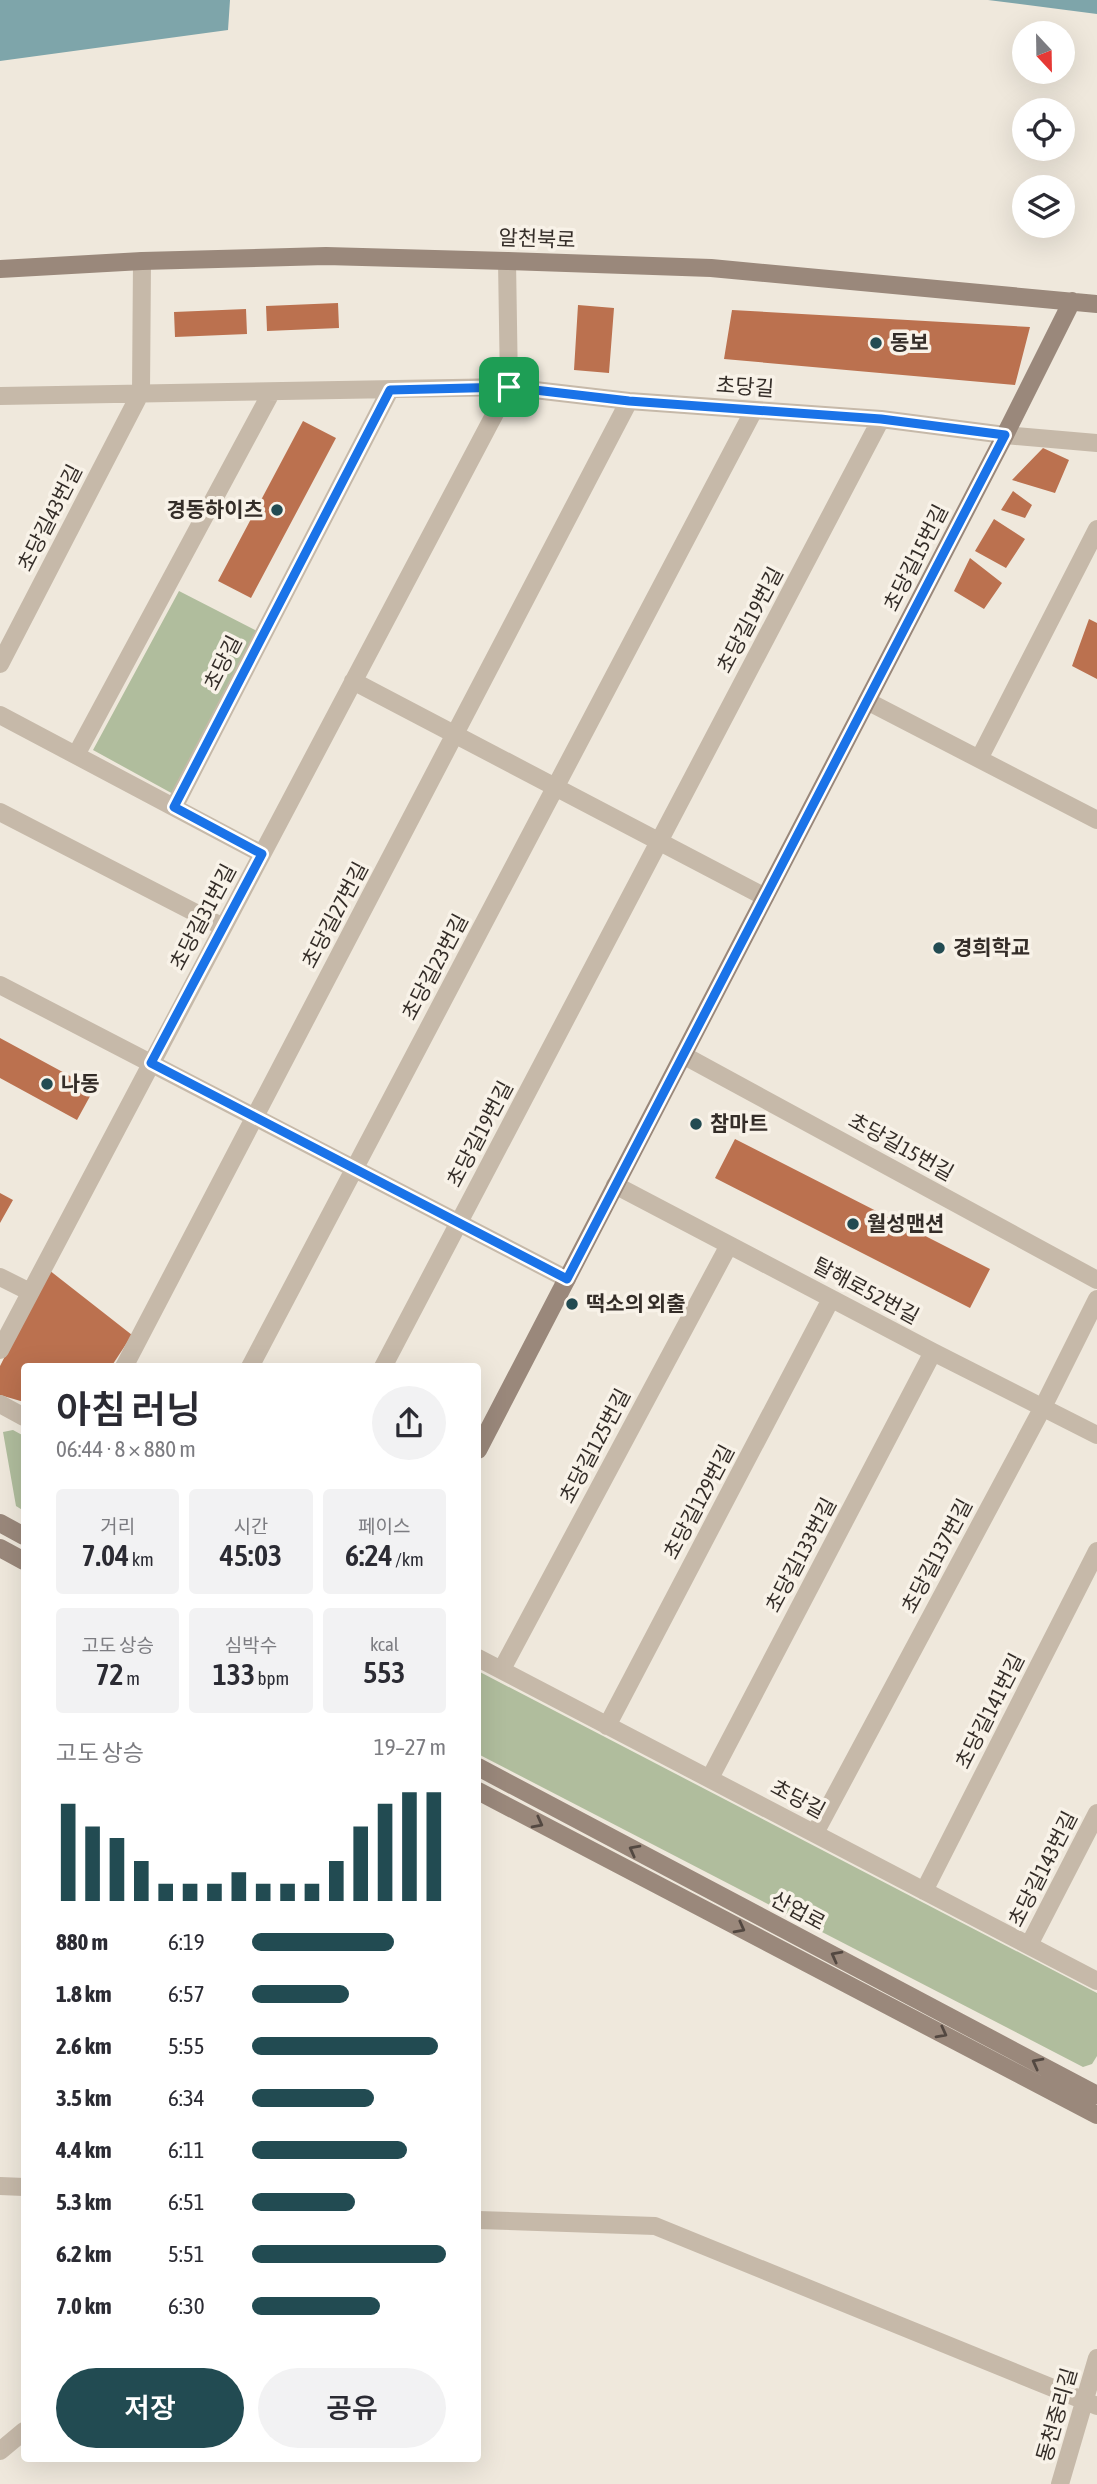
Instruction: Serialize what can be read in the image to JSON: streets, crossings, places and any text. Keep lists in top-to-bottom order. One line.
{"streets":{"street":["알천북로","초당길","초당길43번길","초당길15번길","초당길19번길","초당길27번길","초당길31번길","초당길23번길","탈해로52번길","초당길125번길","초당길129번길","초당길133번길","초당길137번길","초당길141번길","초당길143번길","산업로","동천중리길"]},"crossings":[["초당길","초당길43번길"],["초당길","초당길15번길"],["초당길","초당길19번길"],["초당길","초당길27번길"],["초당길","초당길31번길"],["초당길","초당길23번길"],["초당길","초당길125번길"],["초당길","초당길129번길"],["초당길","초당길133번길"],["초당길","초당길137번길"],["초당길","초당길141번길"],["초당길","초당길143번길"],["초당길15번길","탈해로52번길"],["탈해로52번길","초당길125번길"],["탈해로52번길","초당길129번길"],["탈해로52번길","초당길133번길"],["탈해로52번길","초당길137번길"]],"places":["동보","경동하이츠","경희학교","나동","참마트","월성맨션","떡소의 외출"],"north":"bottom","page":{"heading":["아침 러닝","06:44 · 8 × 880 m"],"stats":[["거리","7.04 km"],["시간","45:03"],["페이스","6:24 /km"],["고도 상승","72 m"],["심박수","133 bpm"],["kcal","553"]],"chart":["고도 상승","19–27 m"],"list":[{"name":"880 m","note":"6:19"},{"name":"1.8 km","note":"6:57"},{"name":"2.6 km","note":"5:55"},{"name":"3.5 km","note":"6:34"},{"name":"4.4 km","note":"6:11"},{"name":"5.3 km","note":"6:51"},{"name":"6.2 km","note":"5:51"},{"name":"7.0 km","note":"6:30"}],"buttons":["저장","공유"]}}
